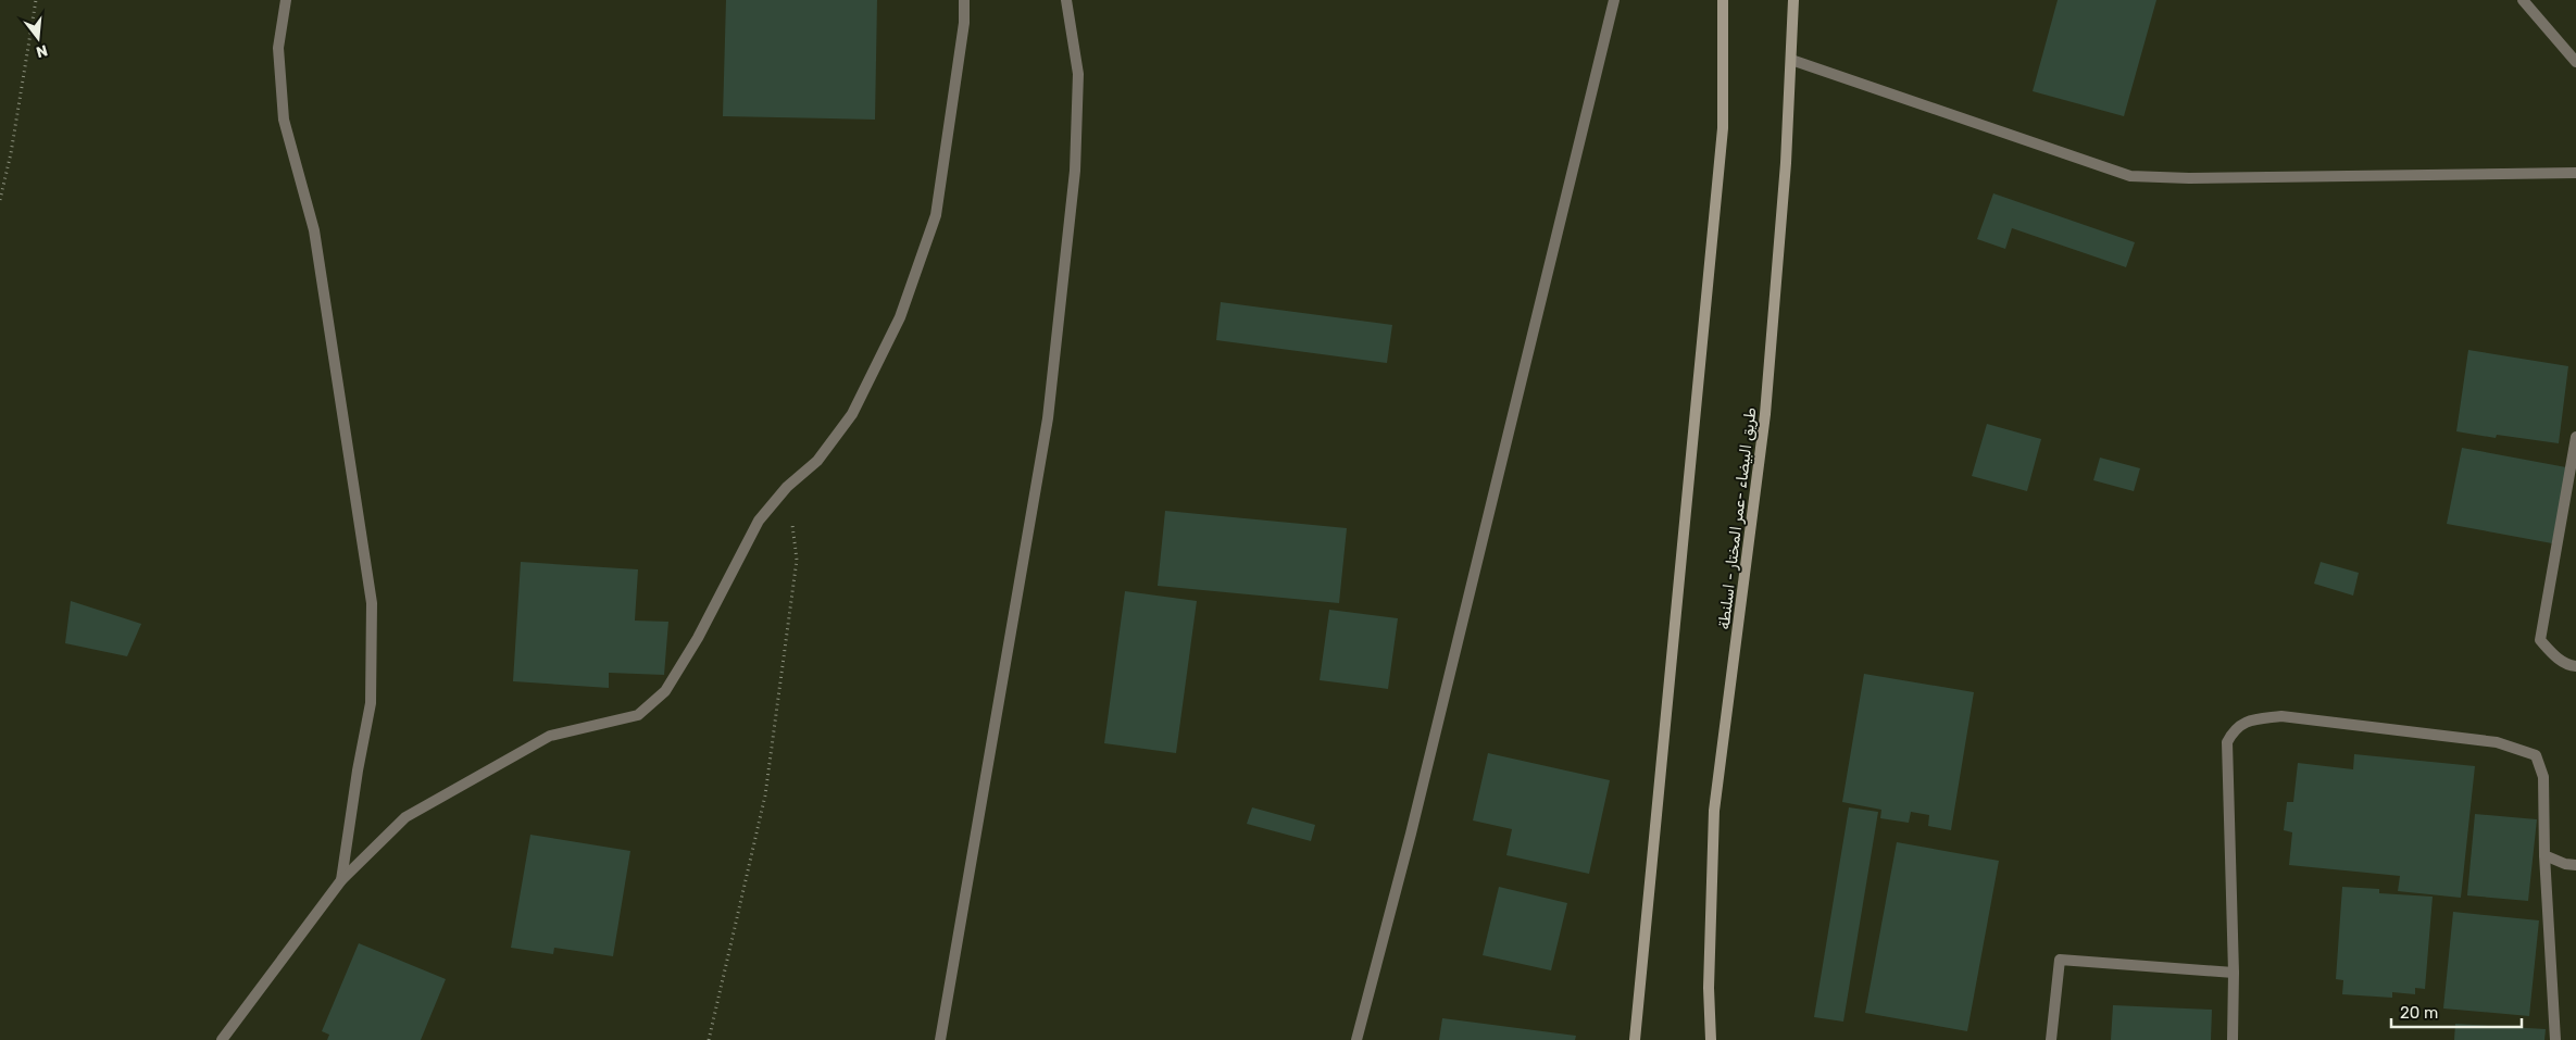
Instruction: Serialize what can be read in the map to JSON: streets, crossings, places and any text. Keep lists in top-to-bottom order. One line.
{"streets":{"main road":["طريق البيضاء -عمر المختار - اسلنطة"]},"scale_bar":"20 m","north":"bottom"}
